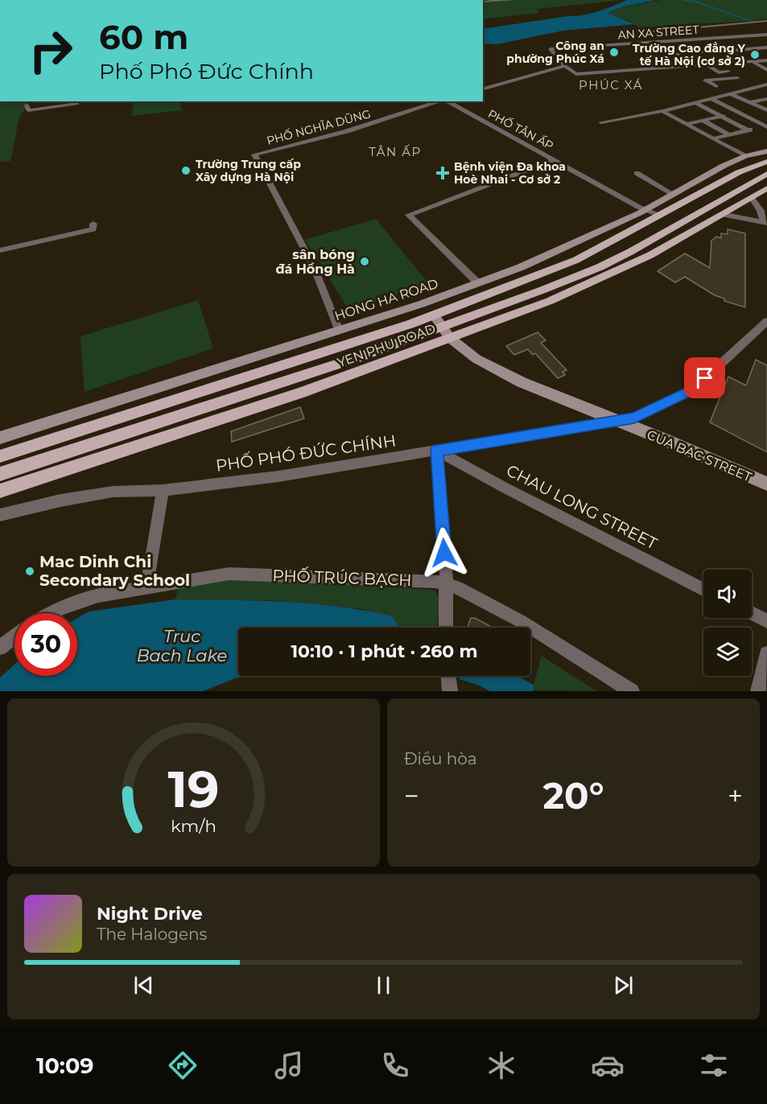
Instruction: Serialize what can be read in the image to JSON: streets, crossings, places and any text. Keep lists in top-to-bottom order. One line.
{"streets":{"main road":["YEN PHU ROAD"],"street":["AN XA STREET","PHỐ NGHĨA DŨNG","PHỐ TÂN ẤP","HONG HA ROAD","PHỐ PHÓ ĐỨC CHÍNH","CUA BAC STREET","CHAU LONG STREET","PHỐ TRÚC BẠCH"]},"crossings":[["PHỐ NGHĨA DŨNG","HONG HA ROAD"],["PHỐ TÂN ẤP","HONG HA ROAD"],["PHỐ TÂN ẤP","YEN PHU ROAD"],["YEN PHU ROAD","CUA BAC STREET"],["PHỐ PHÓ ĐỨC CHÍNH","CUA BAC STREET"],["PHỐ PHÓ ĐỨC CHÍNH","CHAU LONG STREET"]],"districts":["PHÚC XÁ","TÂN ẤP"],"water":["Truc Bach Lake"],"places":{"other":["Công an phường Phúc Xá","Trường Cao đẳng Y tế Hà Nội (cơ sở 2)","Trường Trung cấp Xây dựng Hà Nội","sân bóng đá Hồng Hà","Mac Dinh Chi Secondary School"],"health":["Bệnh viện Đa khoa Hoè Nhai - Cơ sở 2"]},"page":{"turn":["60 m","Phố Phó Đức Chính"],"limit":"30","trip":"10:10 · 1 phút · 260 m","tile":"Điều hòa","heat":["−","20°","+"],"song":["Night Drive","The Halogens"],"tabs":"10:09","gauge":["19","km/h"]}}
